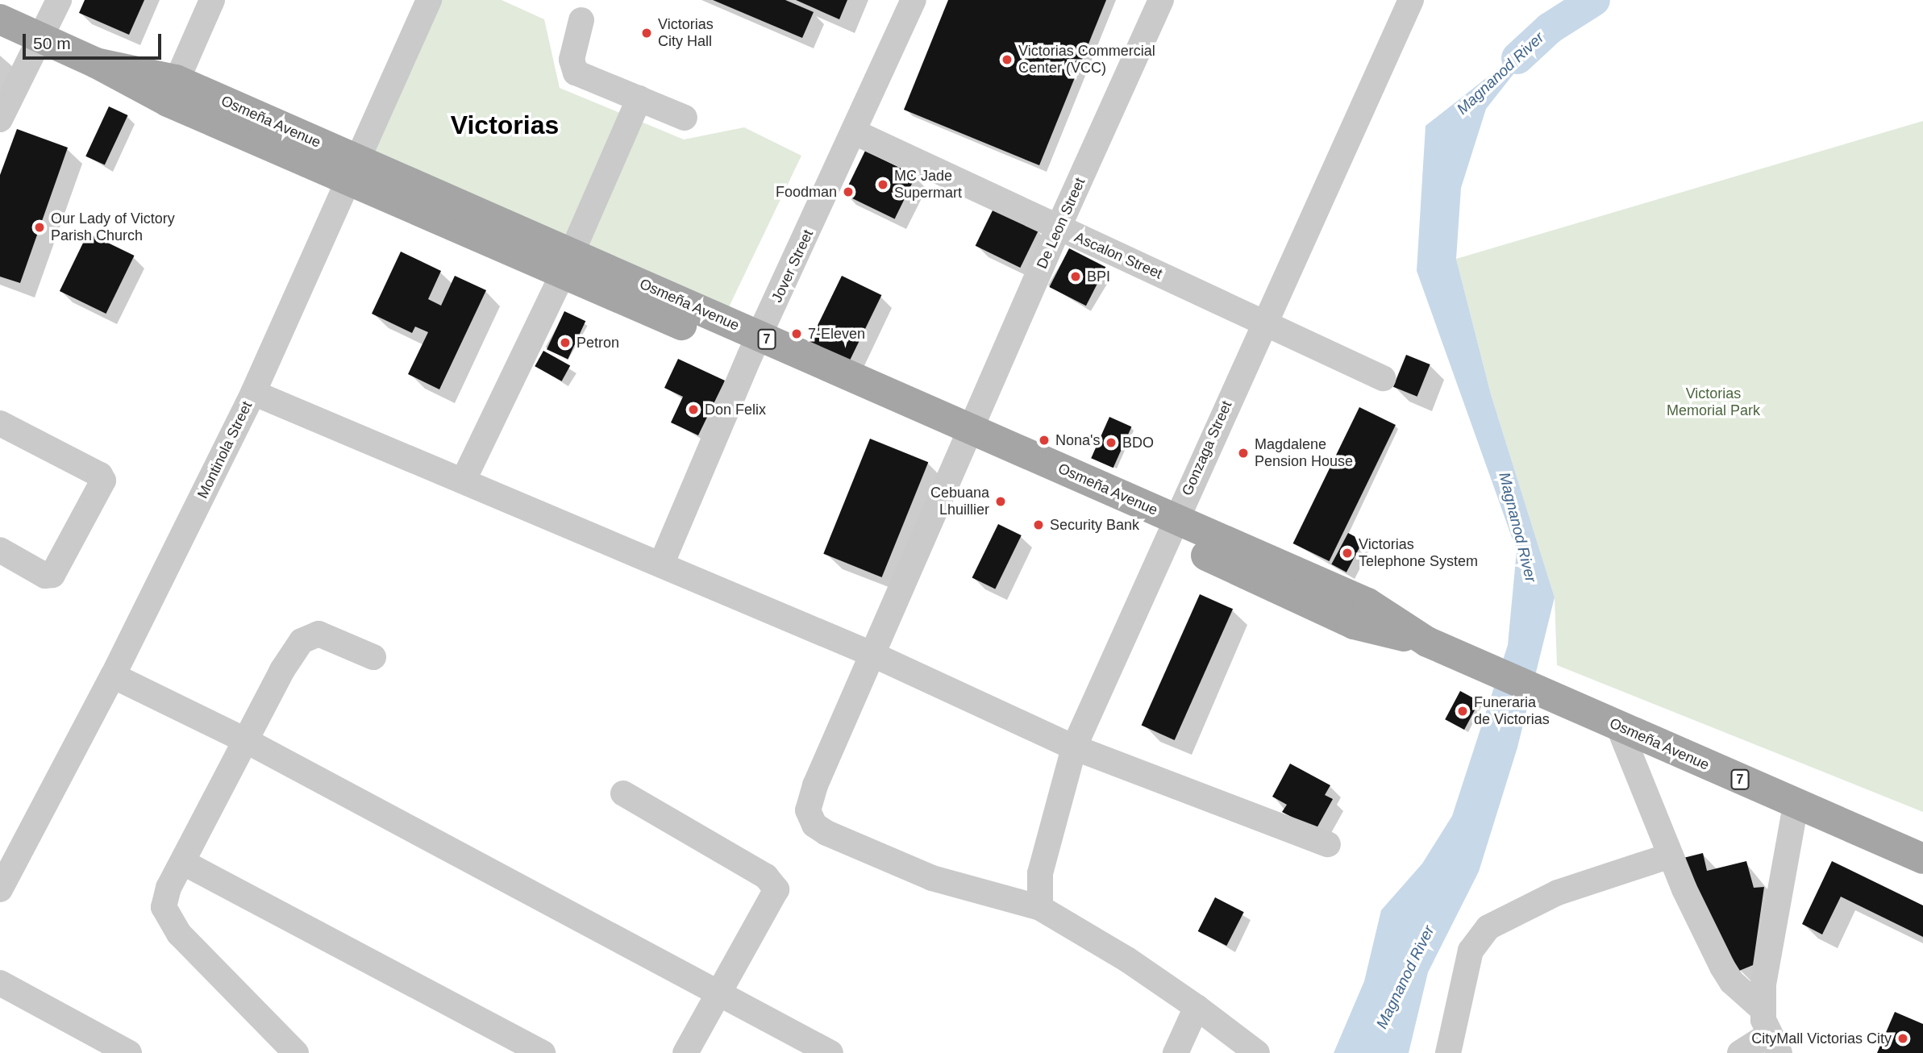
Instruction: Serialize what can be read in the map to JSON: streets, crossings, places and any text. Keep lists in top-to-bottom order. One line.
{"streets":{"main road":["Osmeña Avenue","7"],"street":["De Leon Street","Ascalon Street","Jover Street","Gonzaga Street","Montinola Street"]},"crossings":[["Osmeña Avenue","De Leon Street"],["Osmeña Avenue","Jover Street"],["Osmeña Avenue","Gonzaga Street"],["Osmeña Avenue","Montinola Street"],["De Leon Street","Ascalon Street"],["De Leon Street","Gonzaga Street"],["Ascalon Street","Jover Street"],["Ascalon Street","Gonzaga Street"]],"districts":["Victorias"],"water":["Magnanod River"],"parks":["Victorias Memorial Park"],"places":["Victorias City Hall","Victorias Commercial Center (VCC)","MC Jade Supermart","Foodman","Our Lady of Victory Parish Church","BPI","7-Eleven","Petron","Don Felix","Nona's","BDO","Magdalene Pension House","Cebuana Lhuillier","Security Bank","Victorias Telephone System","Funeraria de Victorias","CityMall Victorias City"],"scale_bar":"50 m"}
